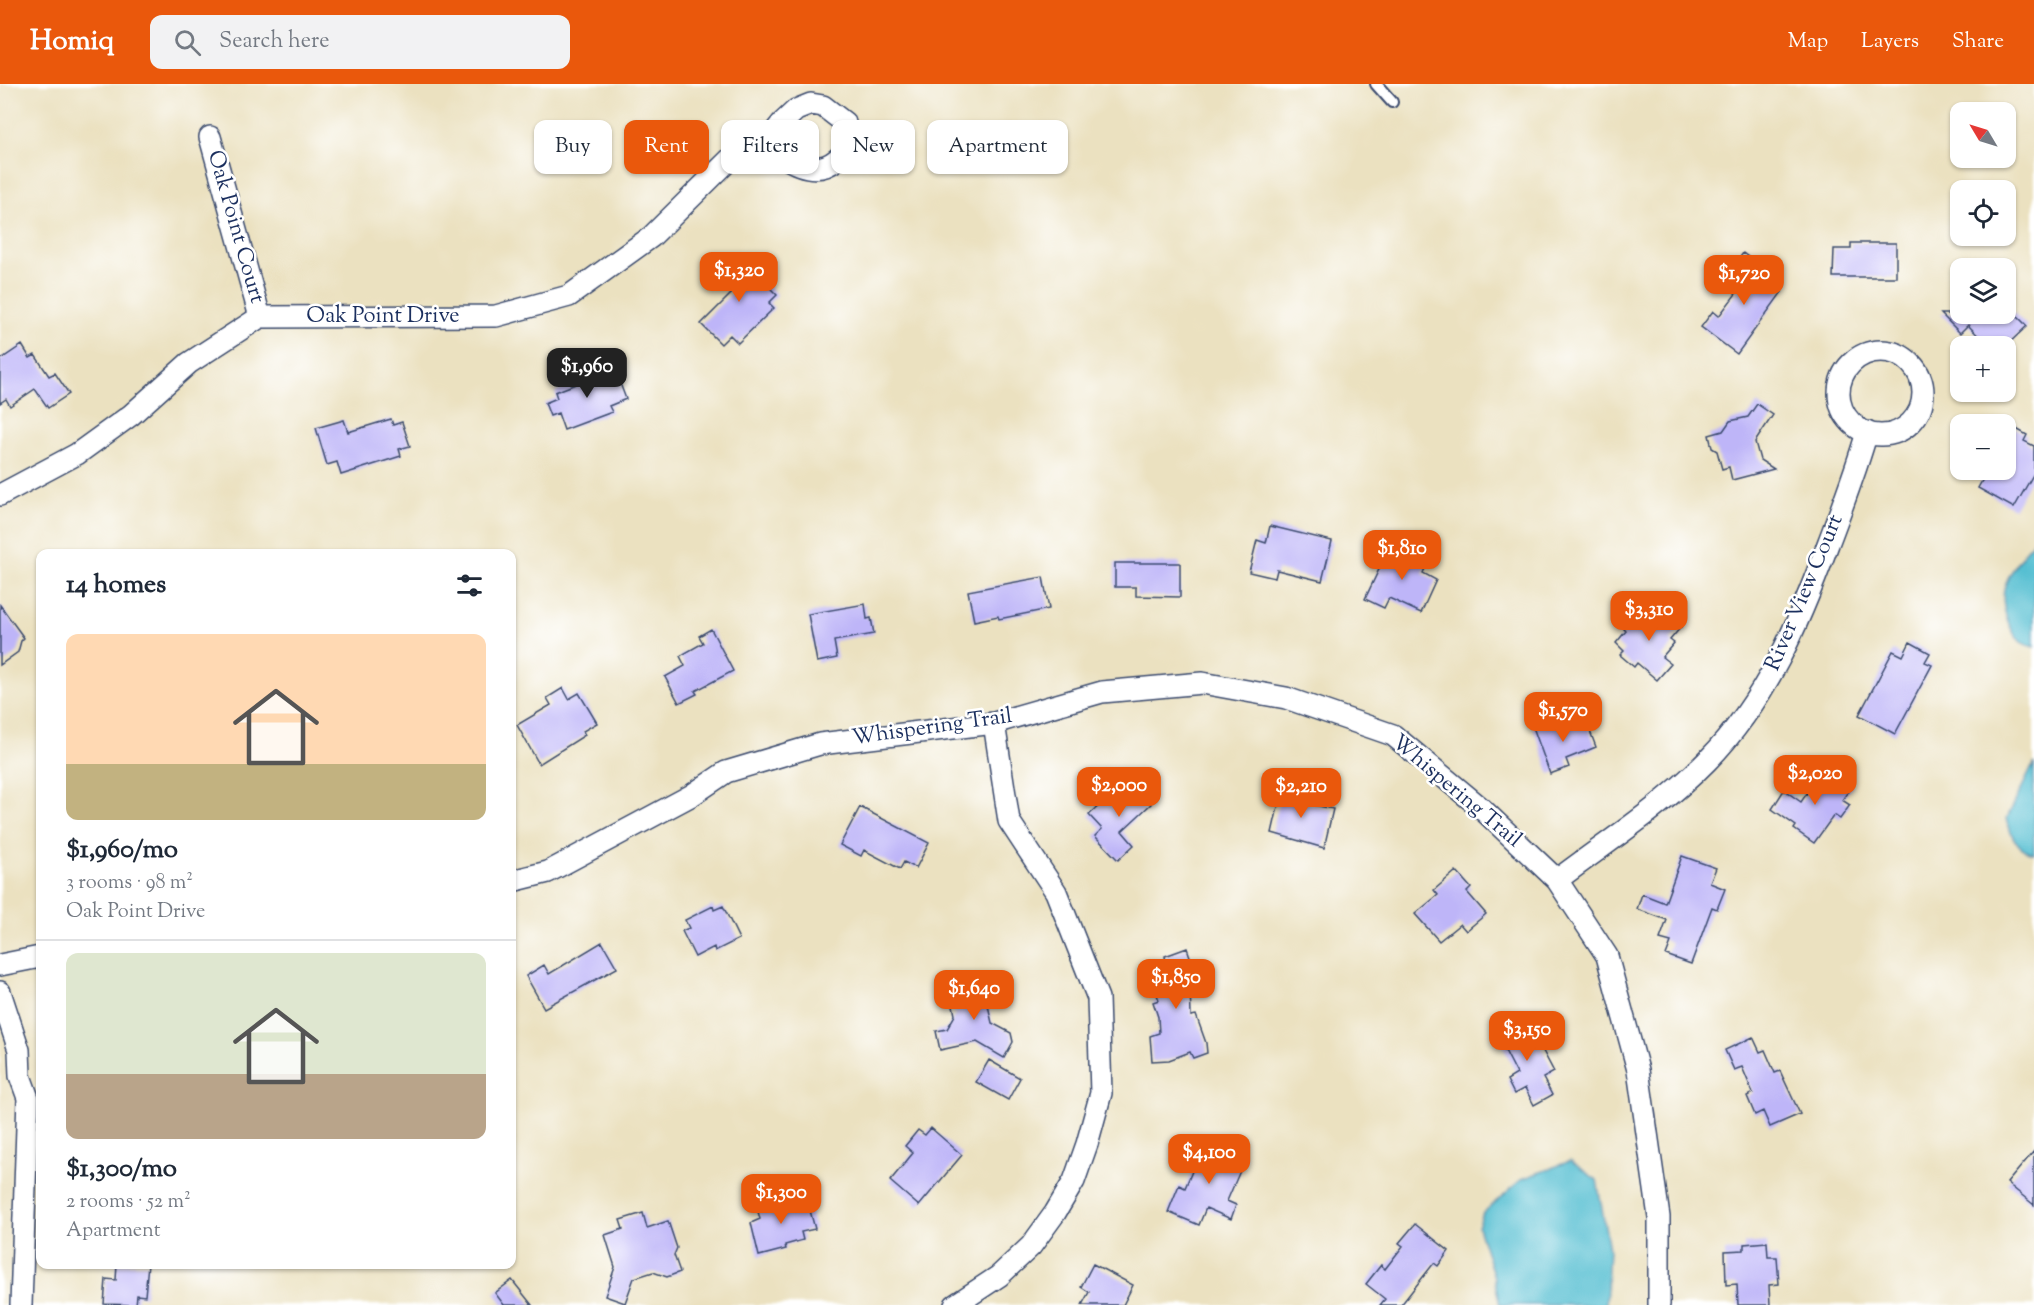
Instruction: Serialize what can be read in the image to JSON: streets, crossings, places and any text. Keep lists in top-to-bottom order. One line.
{"streets":{"street":["Oak Point Court","Oak Point Drive","River View Court","Whispering Trail"]},"crossings":[["Oak Point Court","Oak Point Drive"],["River View Court","Whispering Trail"]],"north":"top left","page":{"header":"Homiq","search":"Search here","nav":["Map","Layers","Share"],"map_buttons":["+","−"],"chip":["Buy","Rent","Filters","New","Apartment"],"price":["$1,320","$1,720","$1,960","$1,810","$3,310","$1,570","$2,020","$2,000","$2,210","$1,850","$1,640","$3,150","$4,100","$1,300"],"heading":"14 homes","list":[{"name":"$1,960/mo","note":"3 rooms · 98 m² · Oak Point Drive"},{"name":"$1,300/mo","note":"2 rooms · 52 m² · Apartment"}]}}
